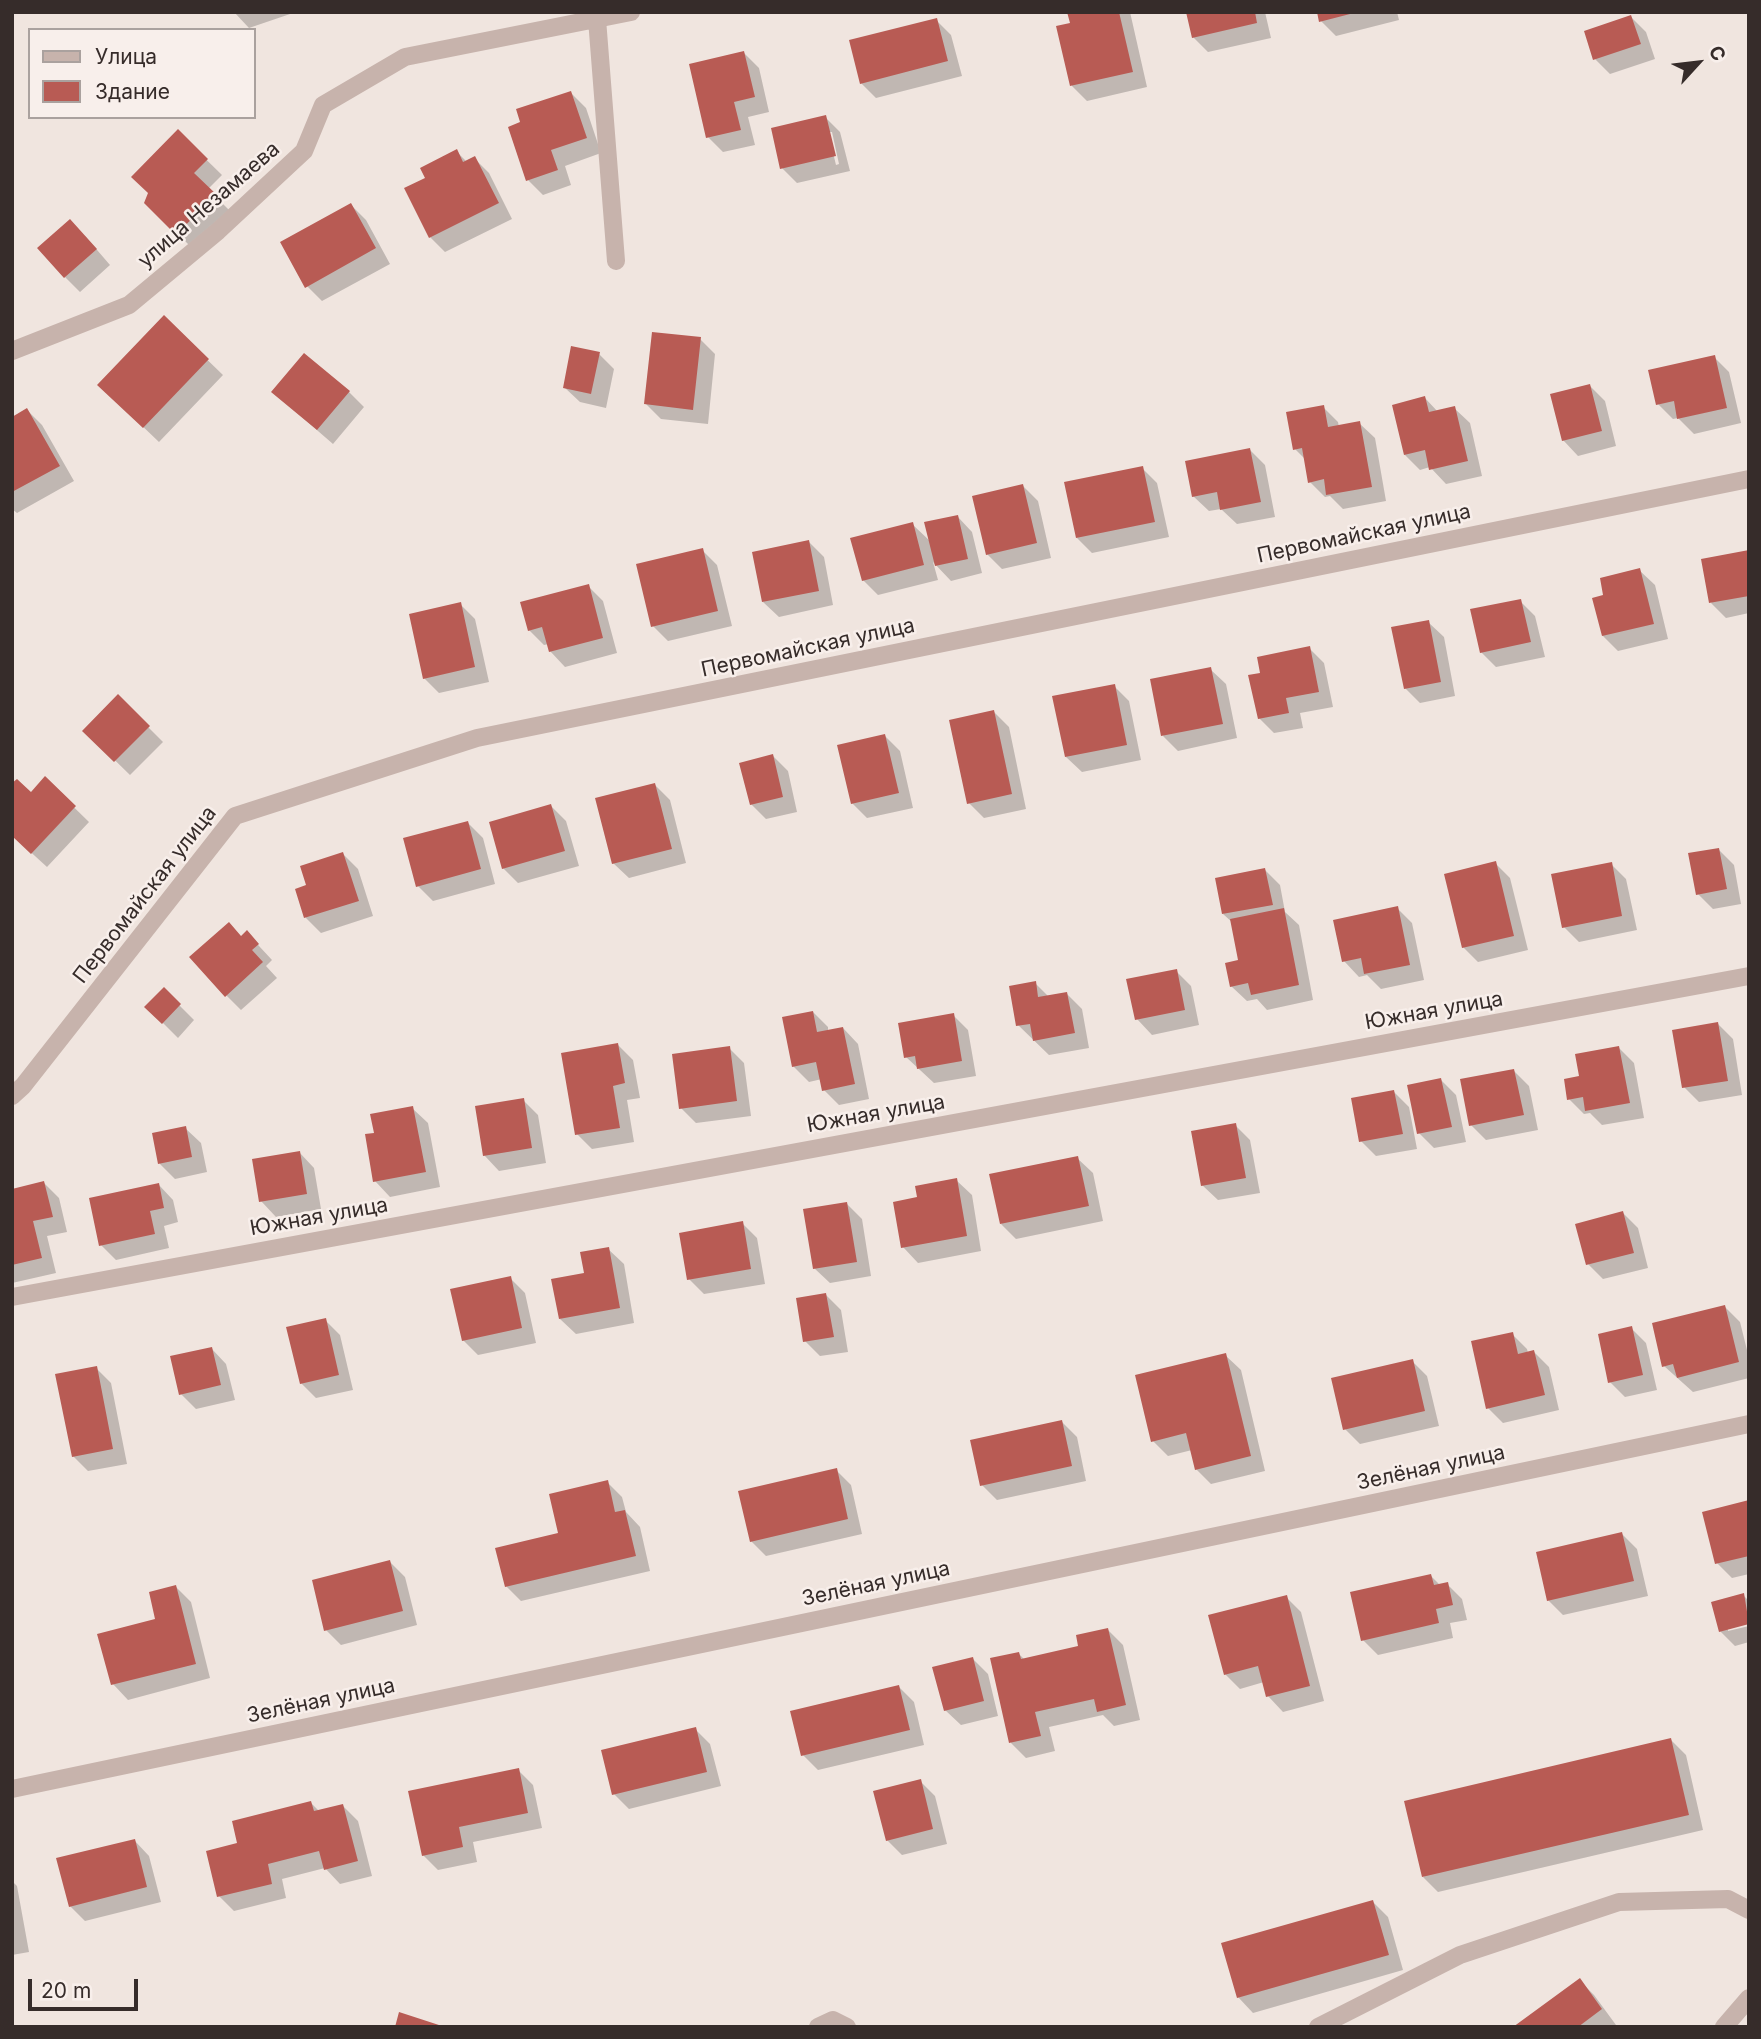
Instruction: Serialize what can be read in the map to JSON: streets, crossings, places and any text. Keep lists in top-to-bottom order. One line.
{"streets":{"street":["улица Незамаева","Первомайская улица","Южная улица","Зелёная улица"]},"legend":["Улица","Здание"],"scale_bar":"20 m","north":"top right"}
